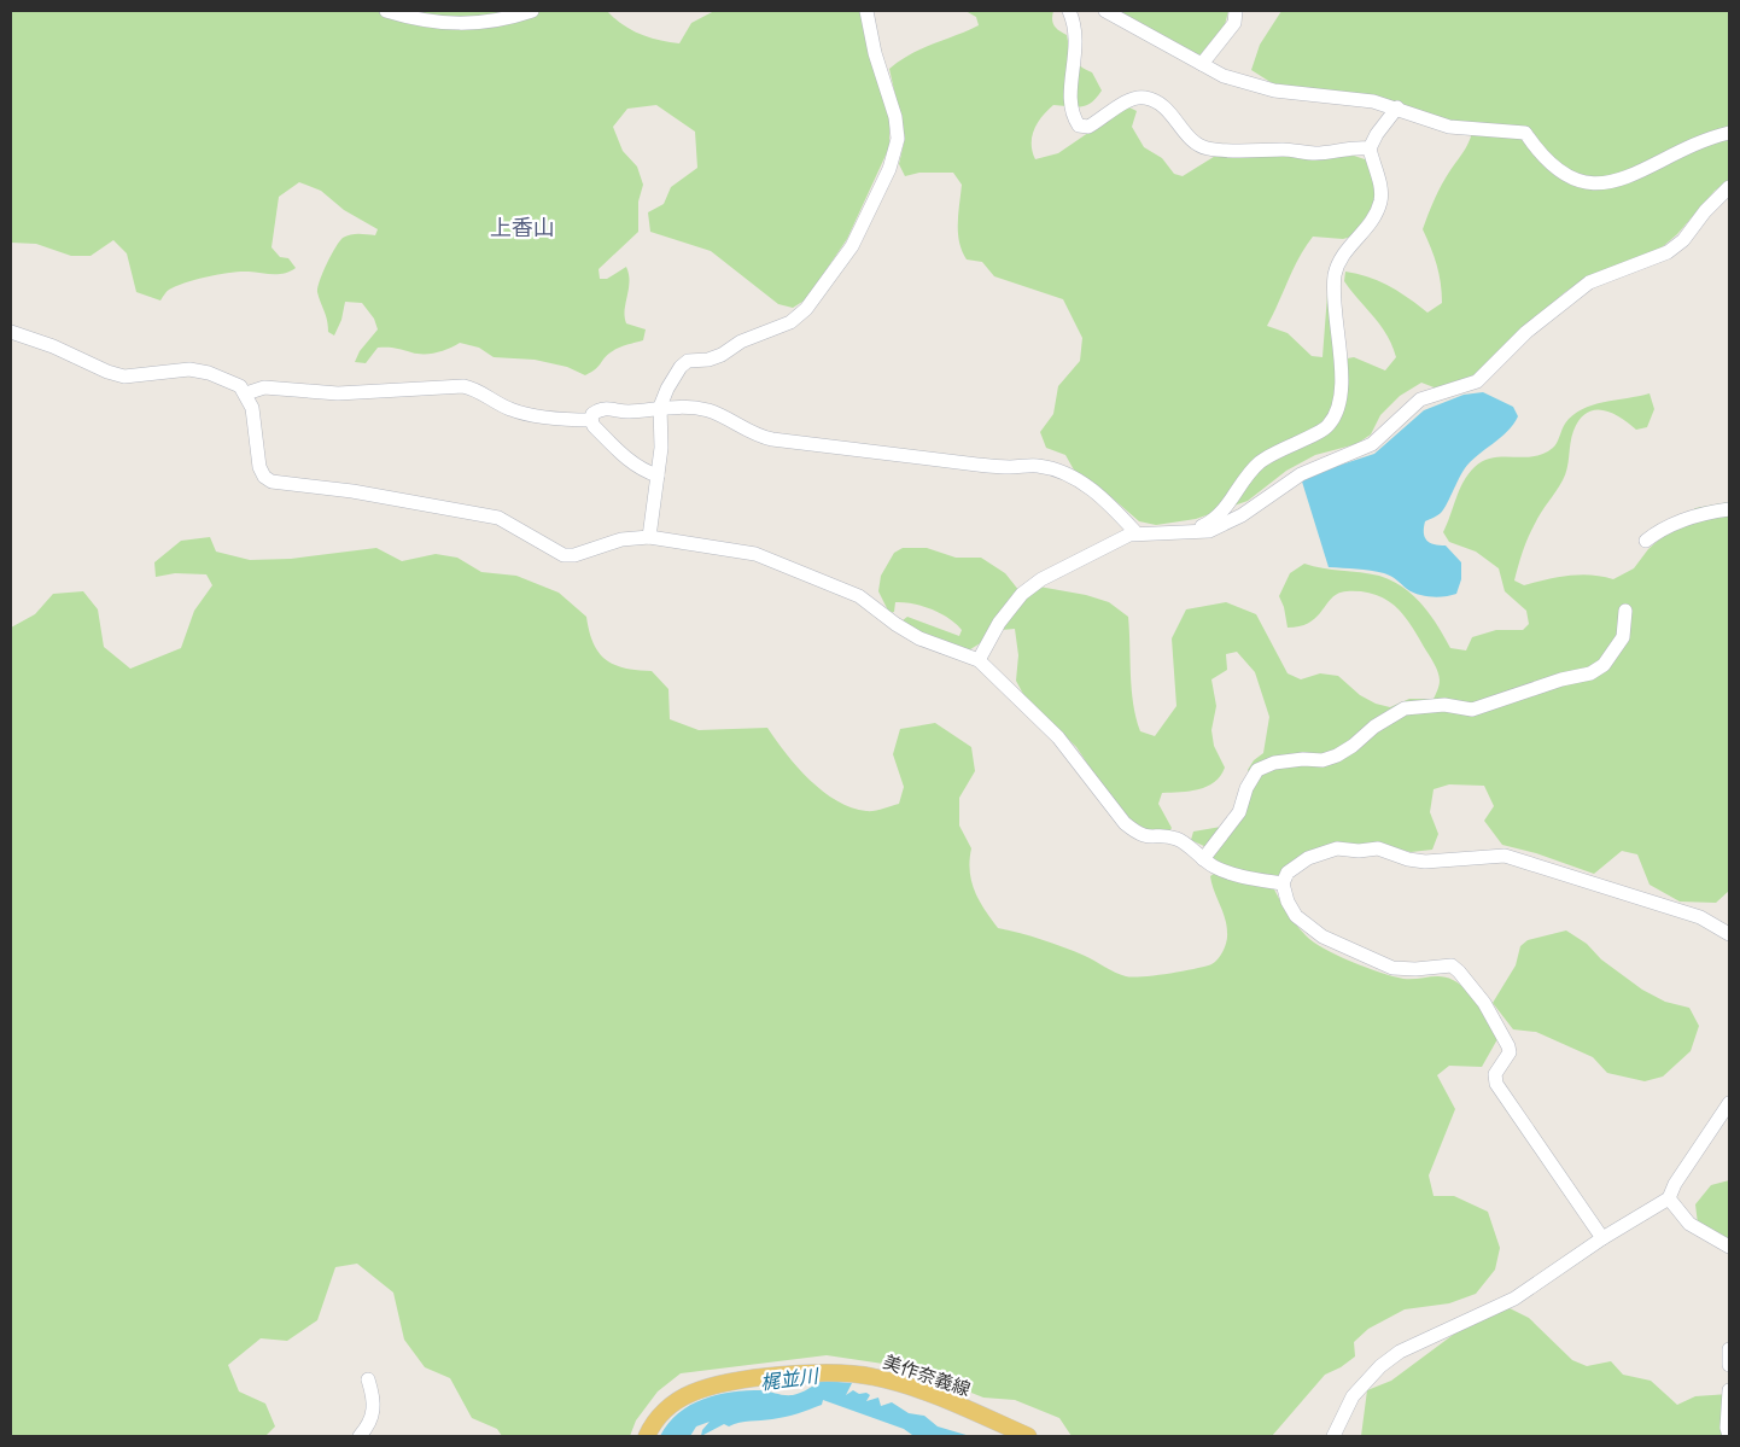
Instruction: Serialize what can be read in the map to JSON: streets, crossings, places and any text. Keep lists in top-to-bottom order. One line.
{"streets":{"main road":["美作奈義線"]},"districts":["上香山"],"water":["梶並川"]}
